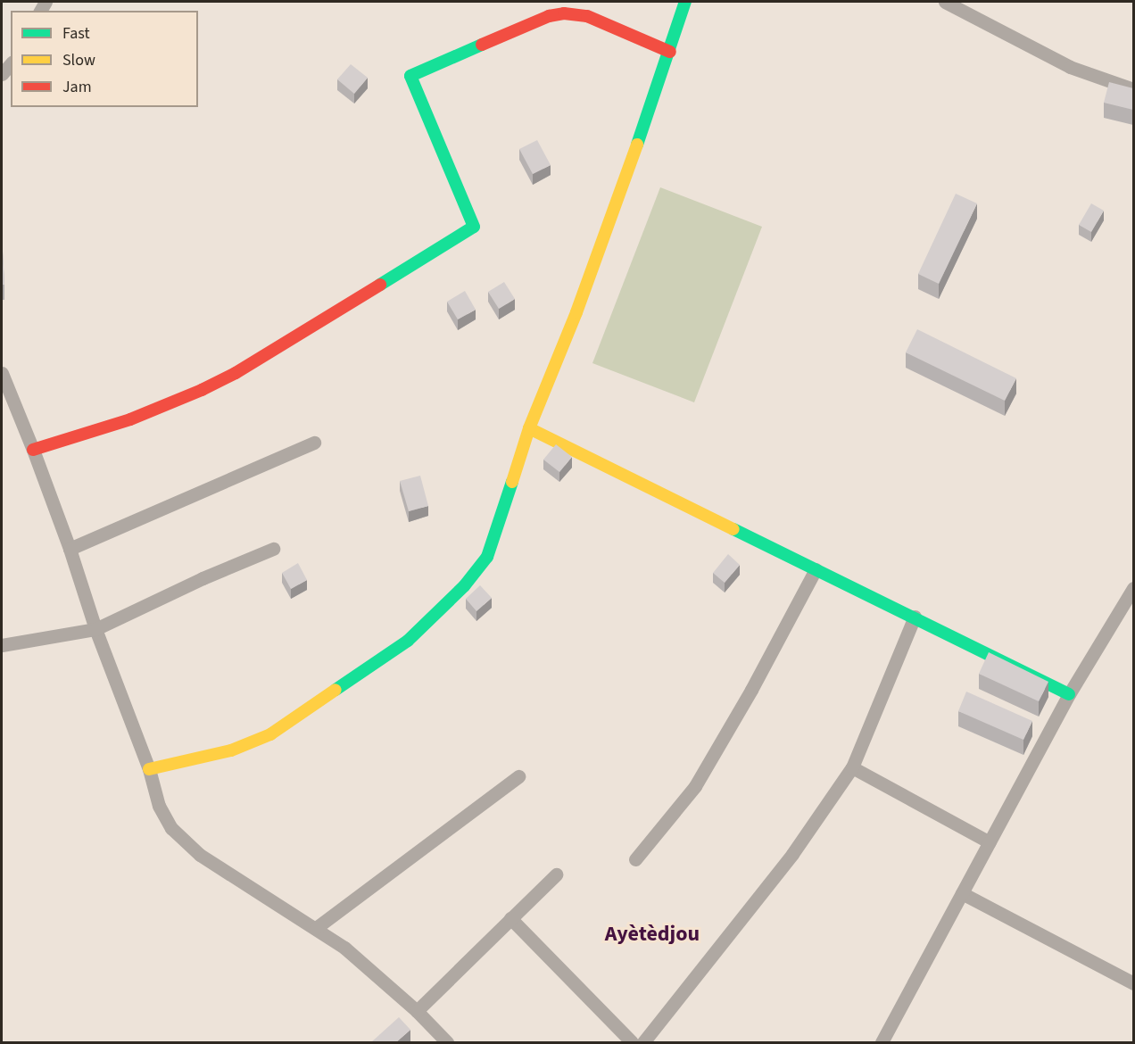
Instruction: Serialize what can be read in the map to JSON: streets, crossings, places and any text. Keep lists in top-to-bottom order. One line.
{"districts":["Ayètèdjou"],"legend":["Fast","Slow","Jam"]}
